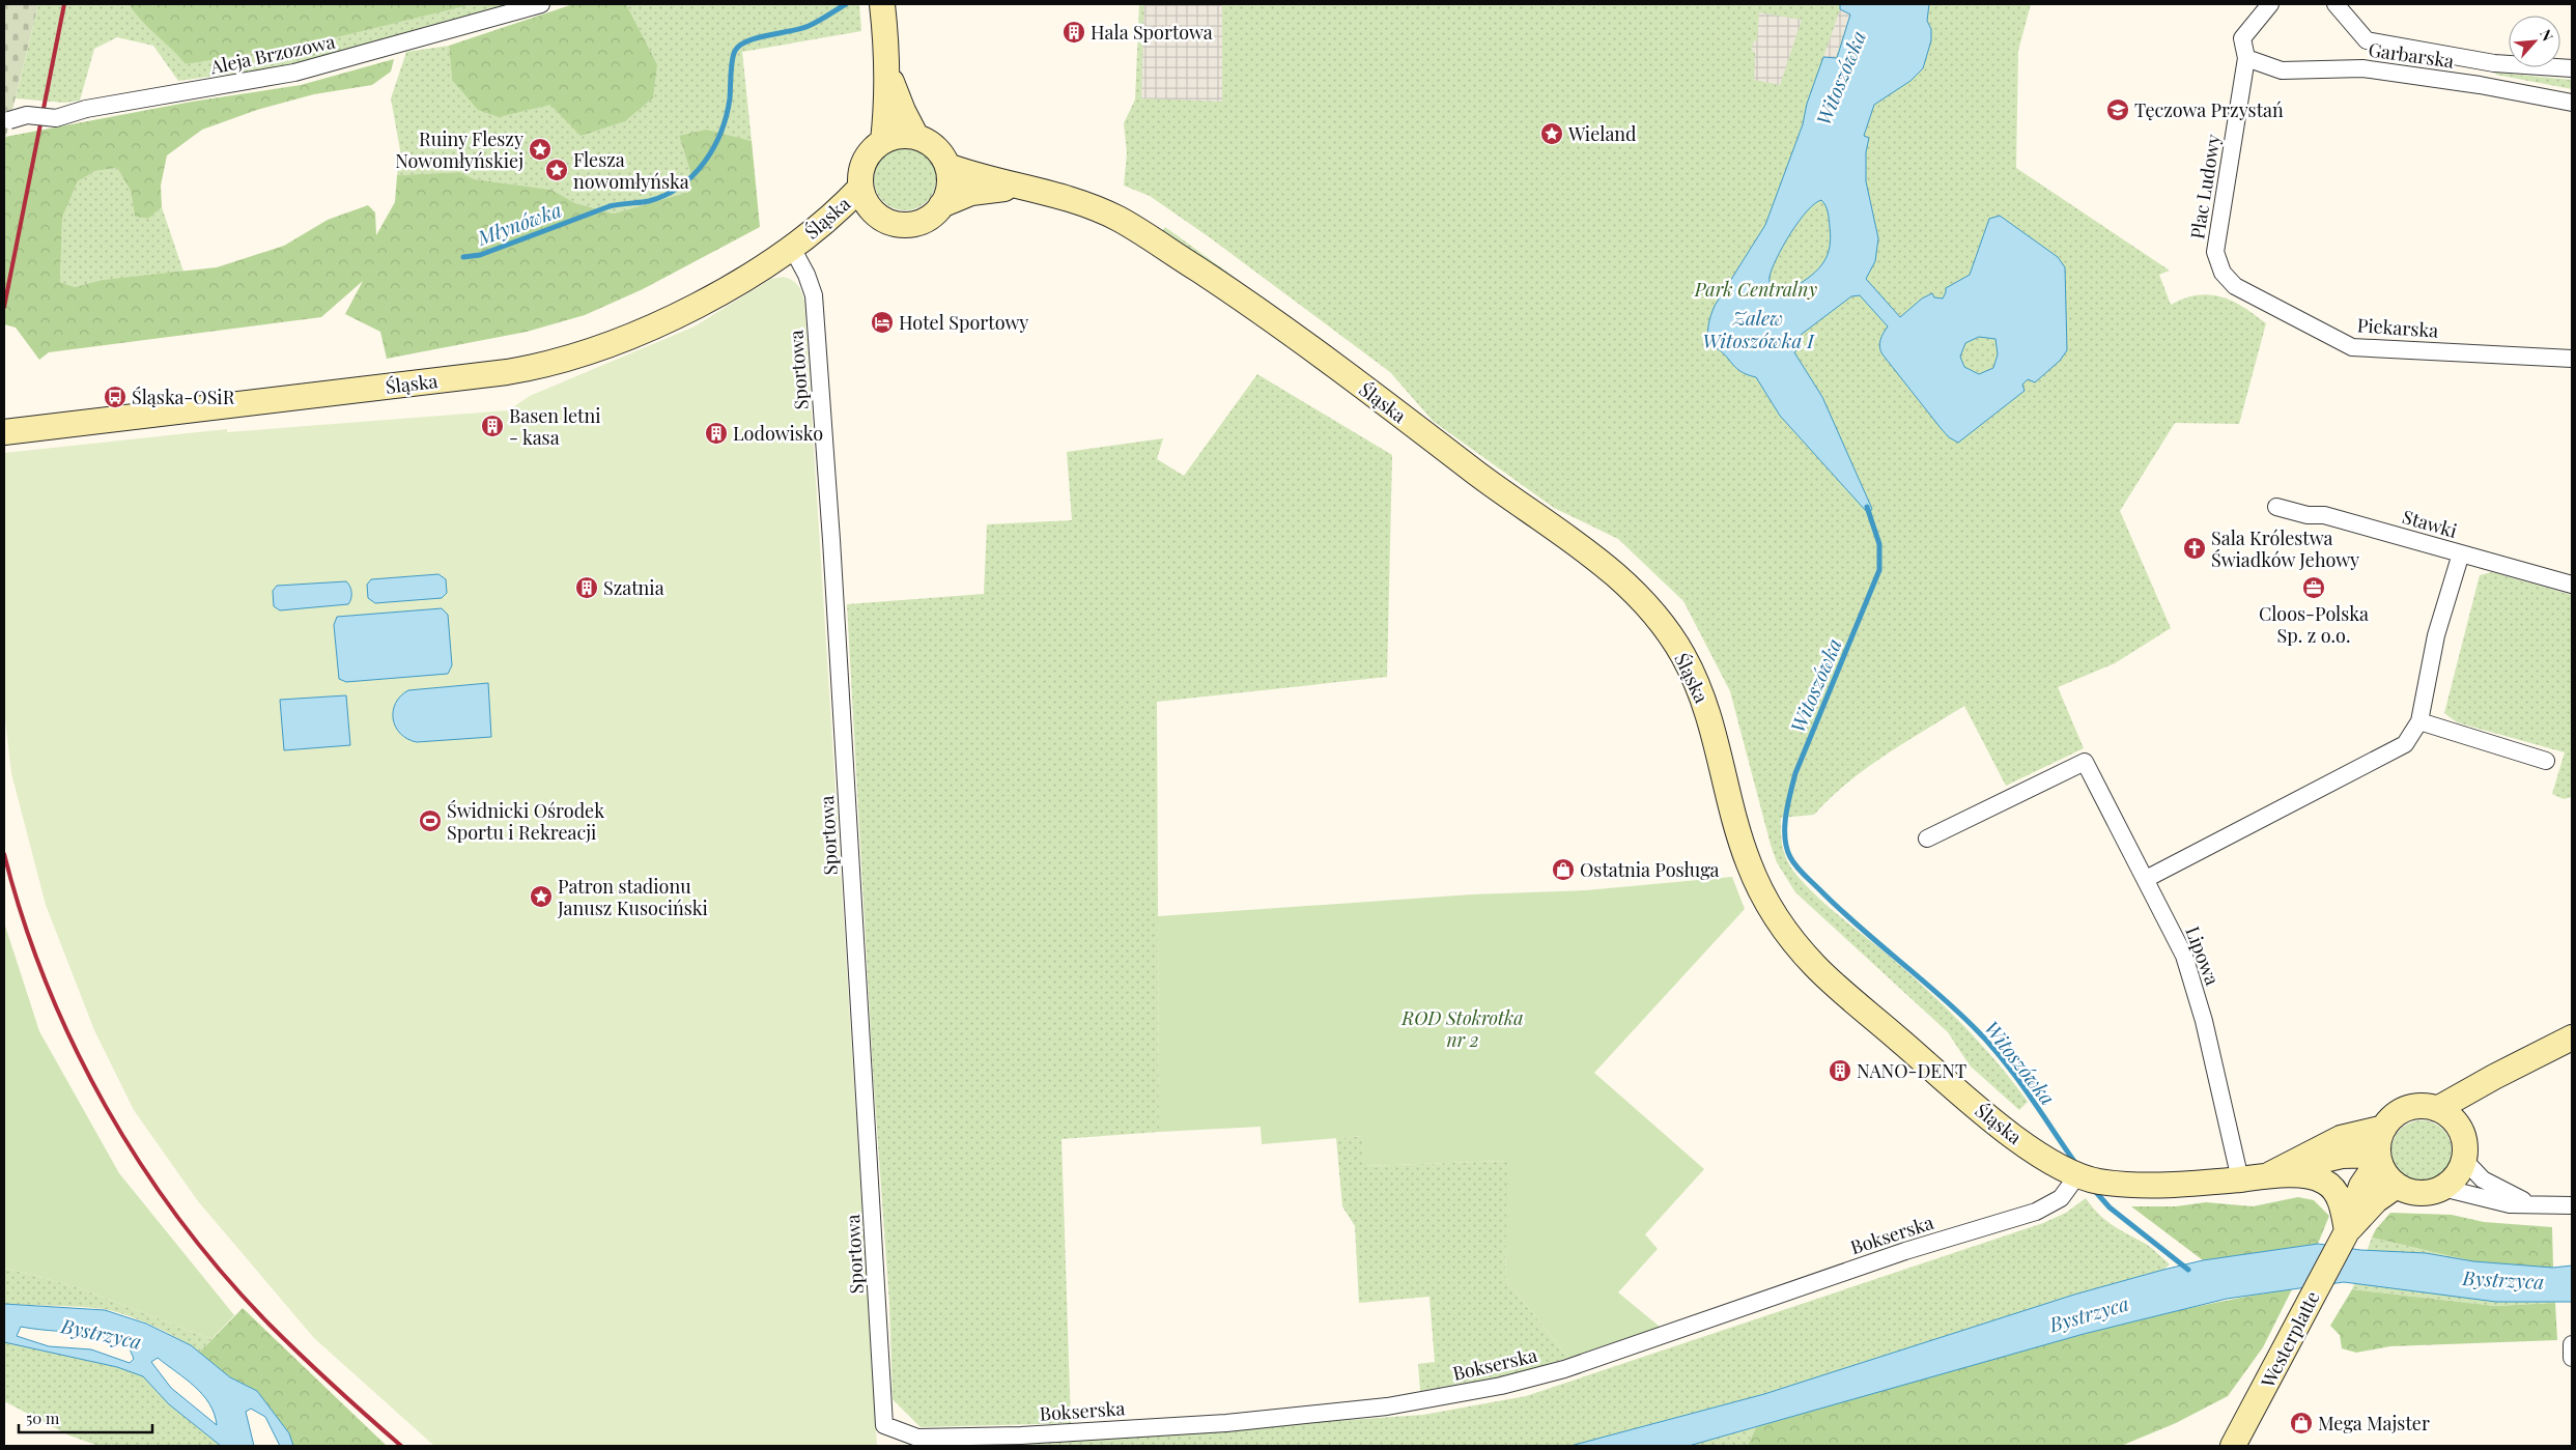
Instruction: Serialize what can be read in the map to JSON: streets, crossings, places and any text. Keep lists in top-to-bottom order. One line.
{"streets":{"street":["Aleja Brzozowa","Garbarska","Plac Ludowy","Śląska","Piekarska","Sportowa","Stawki","Lipowa","Bokserska","Westerplatte"]},"crossings":[["Garbarska","Plac Ludowy"],["Plac Ludowy","Piekarska"],["Śląska","Sportowa"],["Śląska","Lipowa"],["Śląska","Bokserska"],["Śląska","Westerplatte"],["Sportowa","Bokserska"]],"water":["Witoszówka","Młynówka","Zalew Witoszówka I","Bystrzyca"],"parks":["Park Centralny","ROD Stokrotka nr 2"],"places":{"building":["Hala Sportowa","Basen letni - kasa","Lodowisko","Szatnia","NANO-DENT"],"school or university":["Tęczowa Przystań"],"place":["Wieland","Ruiny Fleszy Nowomłyńskiej","Flesza nowomłyńska","Patron stadionu Janusz Kusociński"],"hotel":["Hotel Sportowy"],"bus stop":["Śląska-OSiR"],"church":["Sala Królestwa Świadków Jehowy"],"office":["Cloos-Polska Sp. z o.o."],"sports":["Świdnicki Ośrodek Sportu i Rekreacji"],"shop":["Ostatnia Posługa","Mega Majster"]},"scale_bar":"50 m","north":"top right"}
